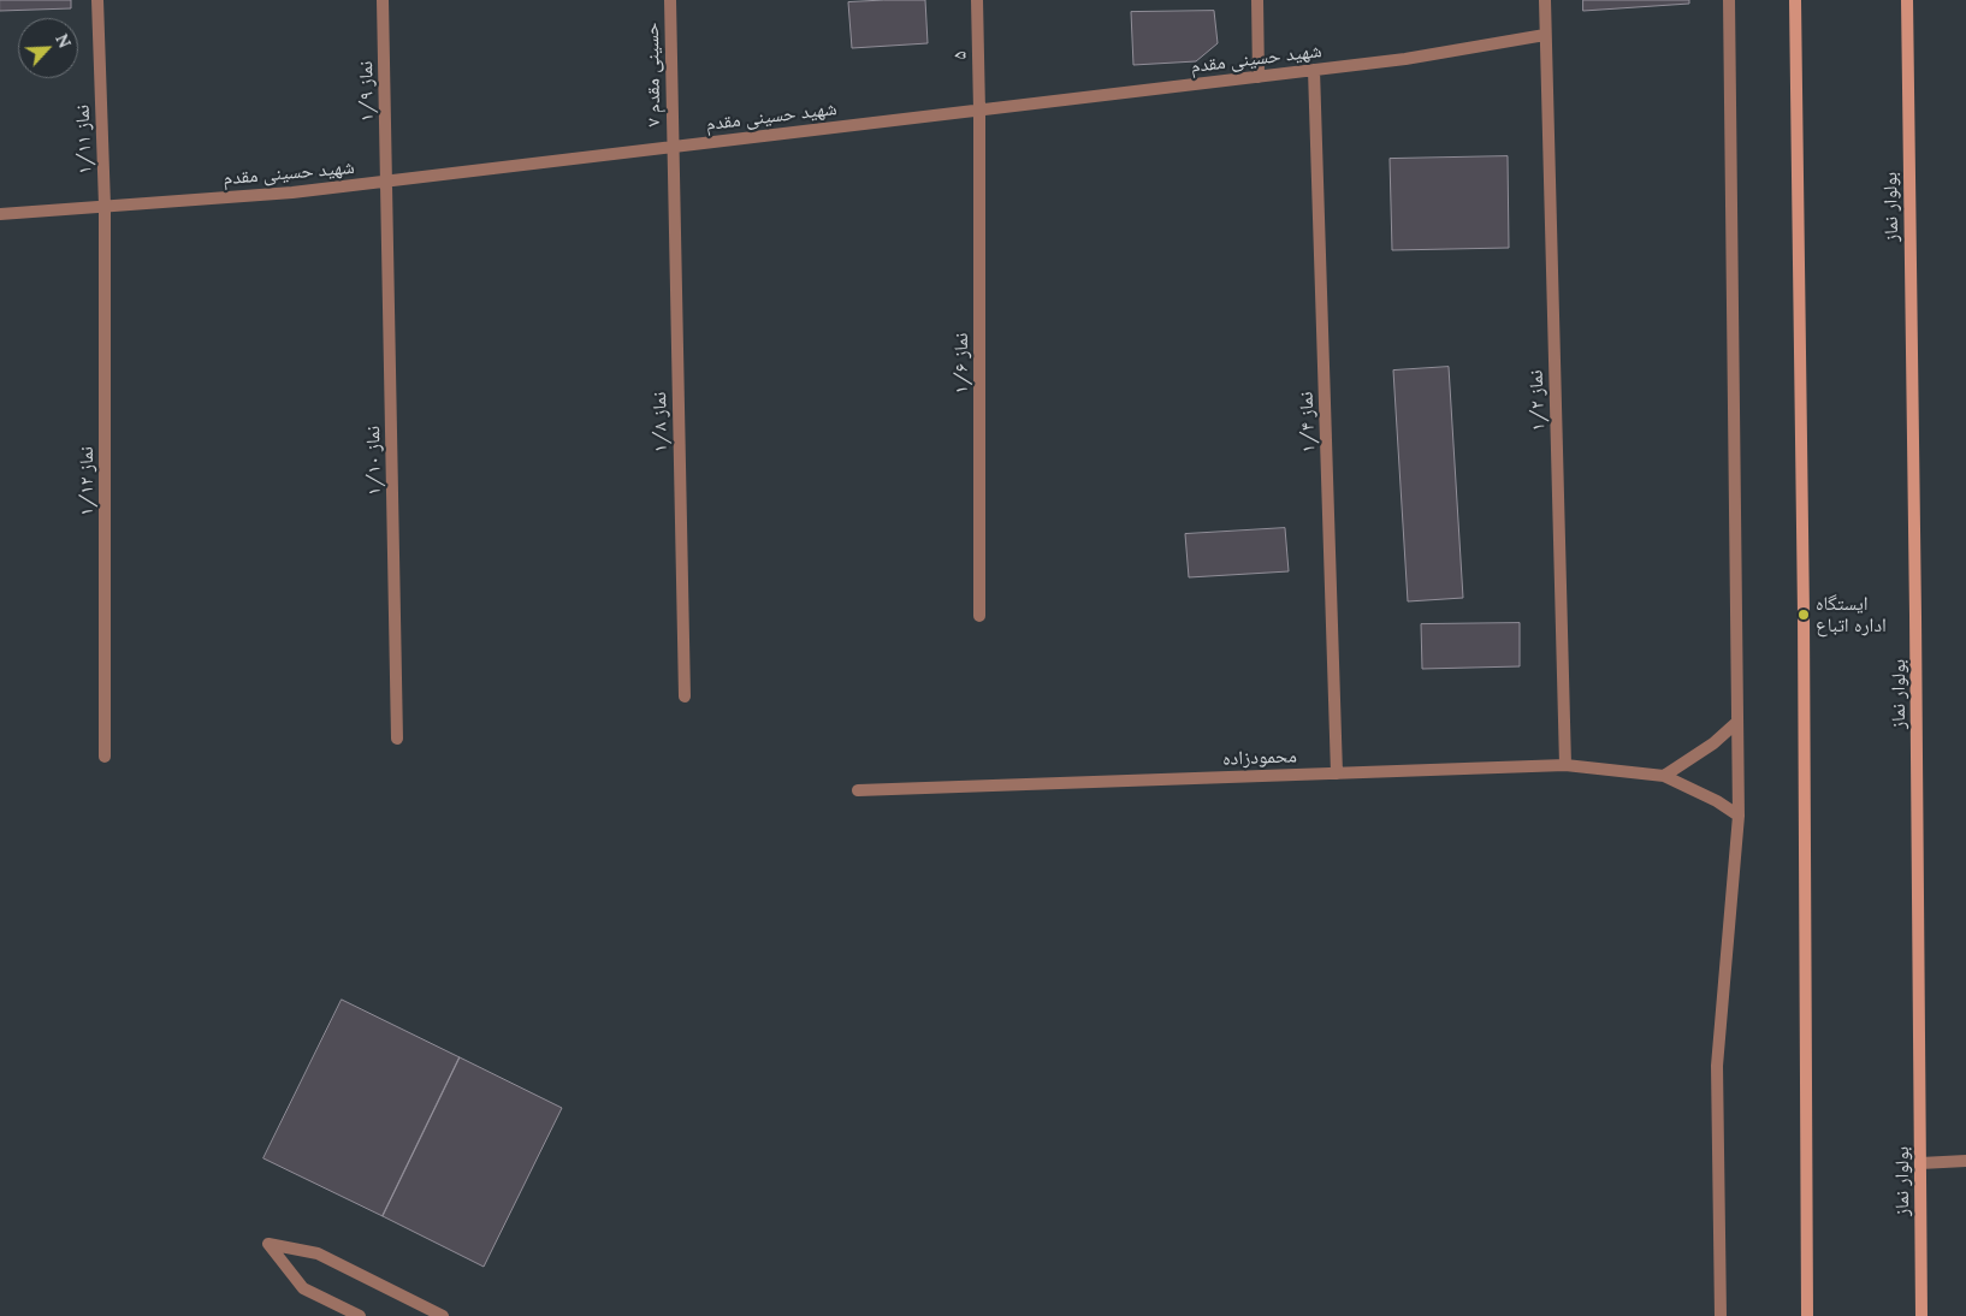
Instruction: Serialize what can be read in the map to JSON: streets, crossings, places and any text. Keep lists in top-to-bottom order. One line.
{"streets":{"main road":["بولوار نماز"],"street":["۵","شهید حسینی مقدم","حسینی مقدم ۷","نماز ۱/۹","نماز ۱/۱۱","نماز ۱/۶","نماز ۱/۲","نماز ۱/۸","نماز ۱/۴","نماز ۱/۱۰","نماز ۱/۱۲","محمودزاده"]},"crossings":[["۵","شهید حسینی مقدم"],["۵","نماز ۱/۶"],["شهید حسینی مقدم","حسینی مقدم ۷"],["شهید حسینی مقدم","نماز ۱/۹"],["شهید حسینی مقدم","نماز ۱/۱۱"],["شهید حسینی مقدم","نماز ۱/۶"],["شهید حسینی مقدم","نماز ۱/۲"],["شهید حسینی مقدم","نماز ۱/۸"],["شهید حسینی مقدم","نماز ۱/۴"],["شهید حسینی مقدم","نماز ۱/۱۰"],["شهید حسینی مقدم","نماز ۱/۱۲"],["حسینی مقدم ۷","نماز ۱/۸"],["نماز ۱/۹","نماز ۱/۱۰"],["نماز ۱/۱۱","نماز ۱/۱۲"],["نماز ۱/۲","محمودزاده"],["نماز ۱/۴","محمودزاده"]],"places":["ایستگاه اداره اتباع"],"north":"top right"}
